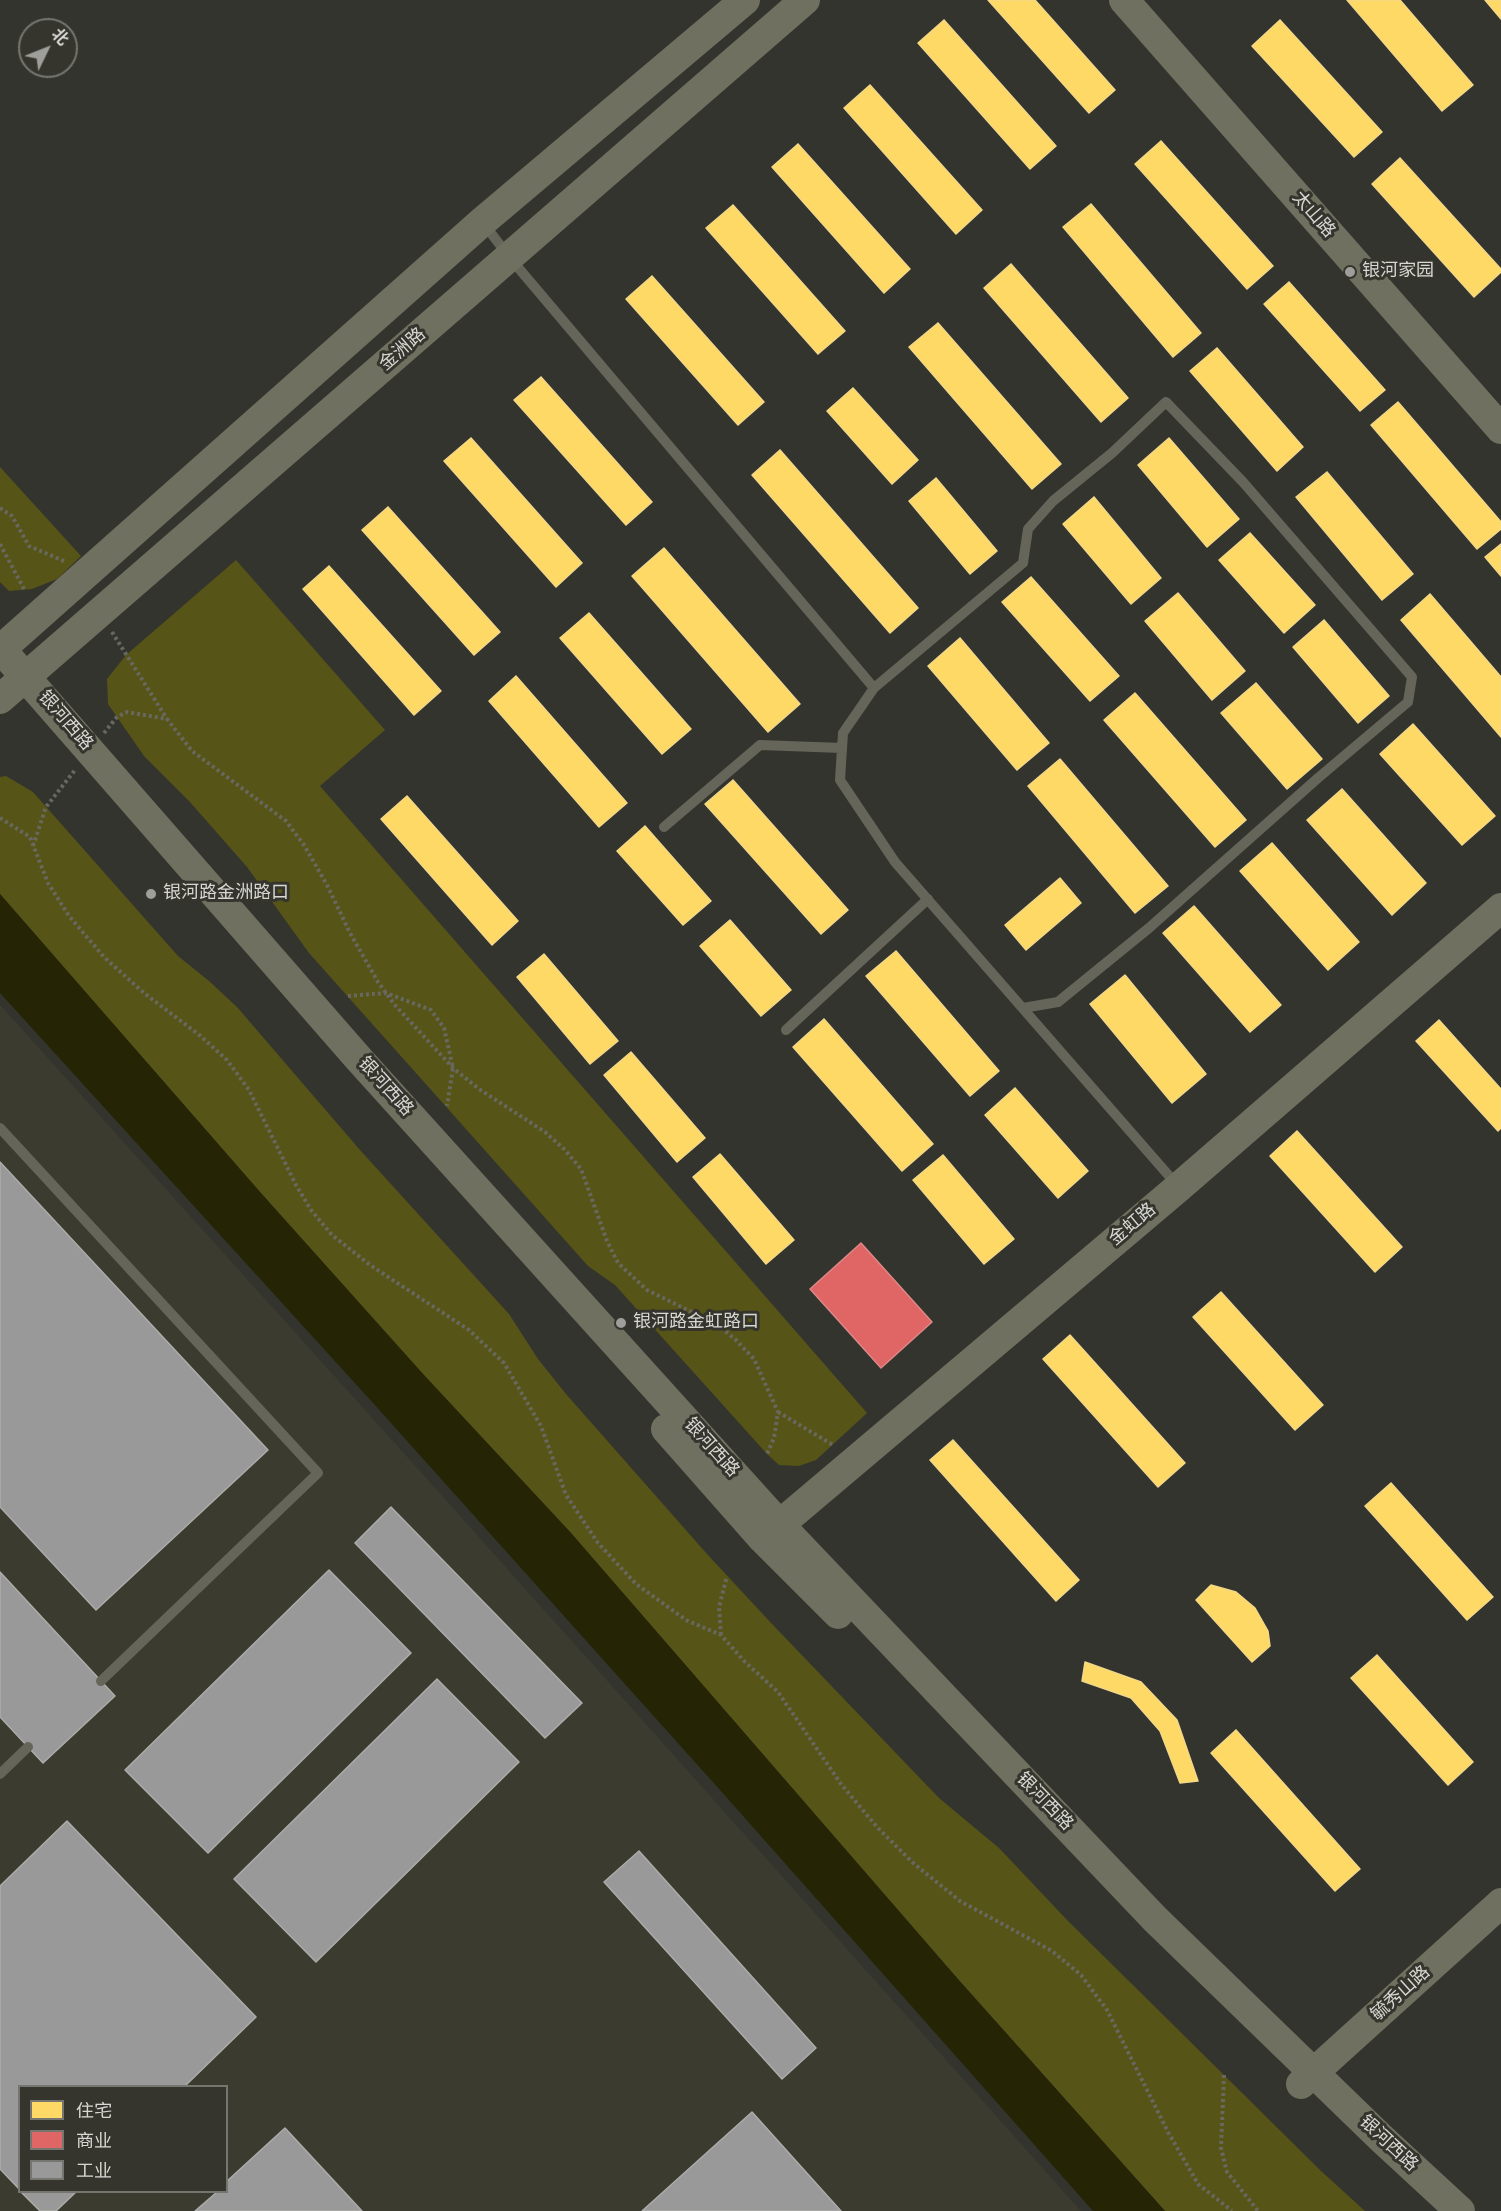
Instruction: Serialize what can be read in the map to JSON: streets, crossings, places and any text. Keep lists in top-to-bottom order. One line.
{"streets":{"main road":["太山路","金洲路","银河西路","金虹路","毓秀山路"]},"crossings":[["金洲路","银河西路"],["银河西路","金虹路"],["银河西路","毓秀山路"]],"places":["银河家园","银河路金洲路口","银河路金虹路口"],"legend":["住宅","商业","工业"],"north":"top right"}
